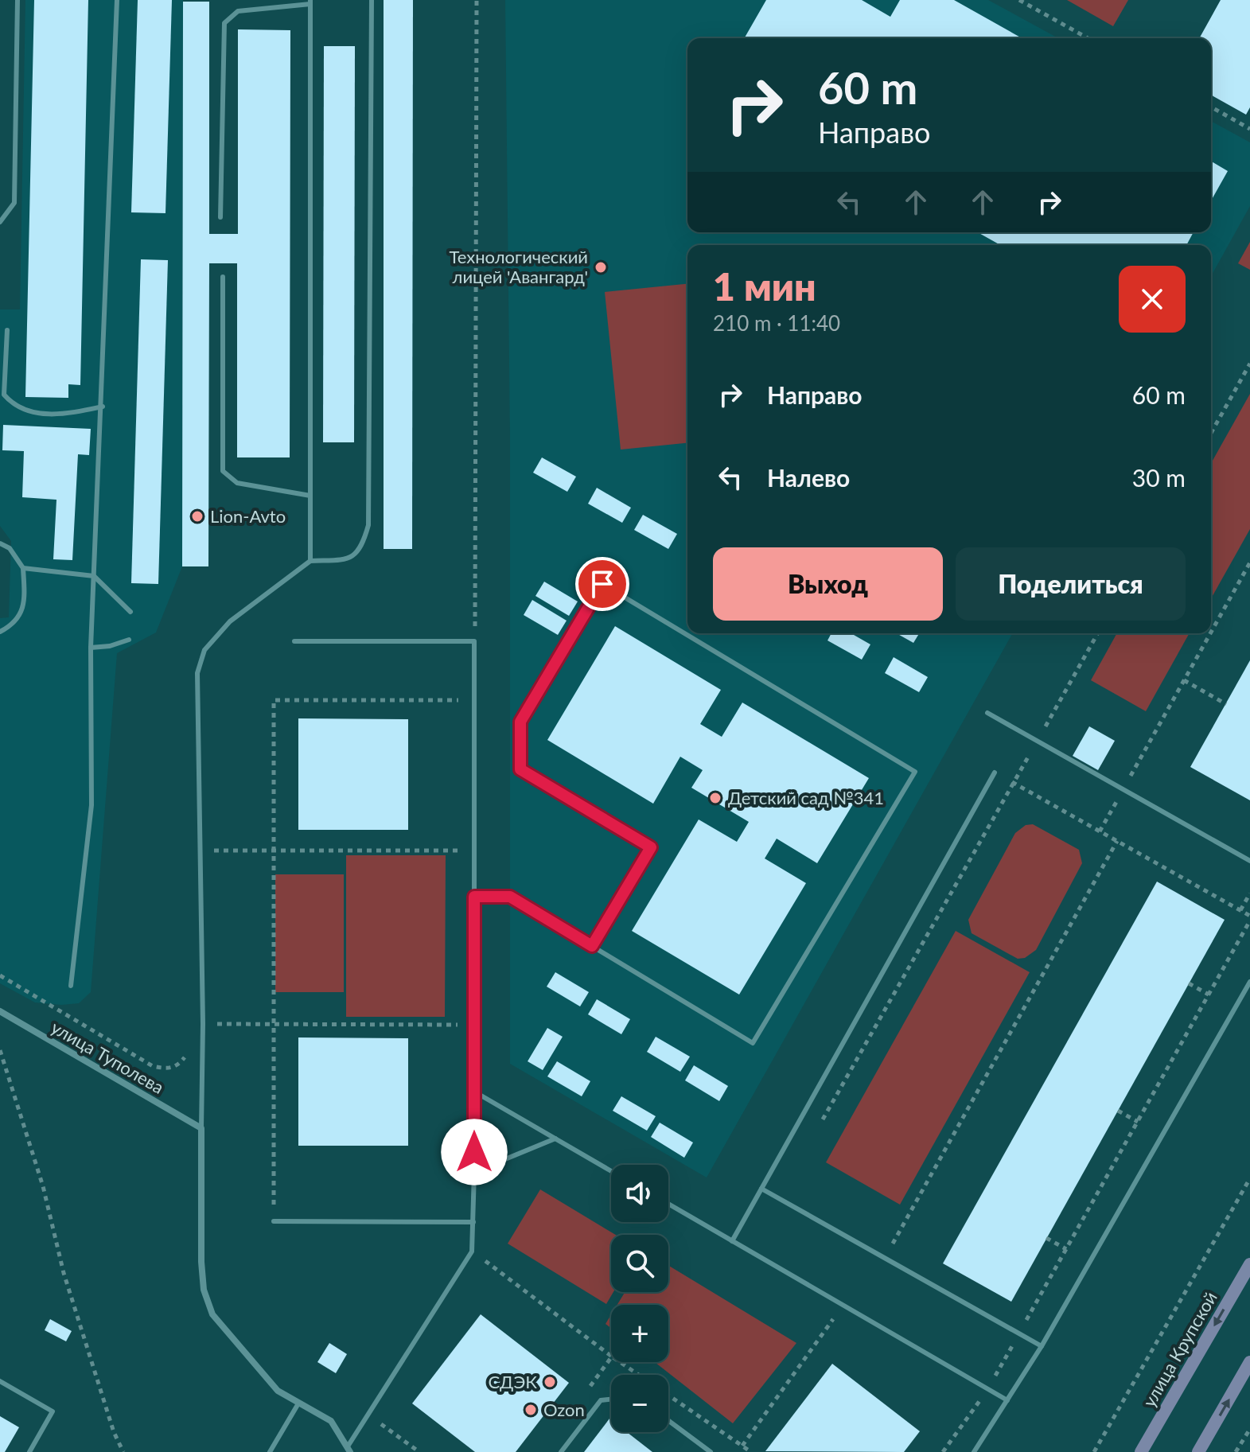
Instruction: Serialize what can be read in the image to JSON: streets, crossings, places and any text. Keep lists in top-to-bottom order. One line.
{"streets":{"main road":["улица Крупской"],"street":["улица Туполева"]},"places":["Технологический лицей 'Авангард'","Lion-Avto","Детский сад №341","СДЭК","Ozon"],"page":{"turn":["60 m","Направо"],"heading":["1 мин","210 m · 11:40"],"list":[{"name":"Направо","value":"60 m"},{"name":"Налево","value":"30 m"}],"buttons":["Выход","Поделиться"],"map_buttons":["+","−"]}}
